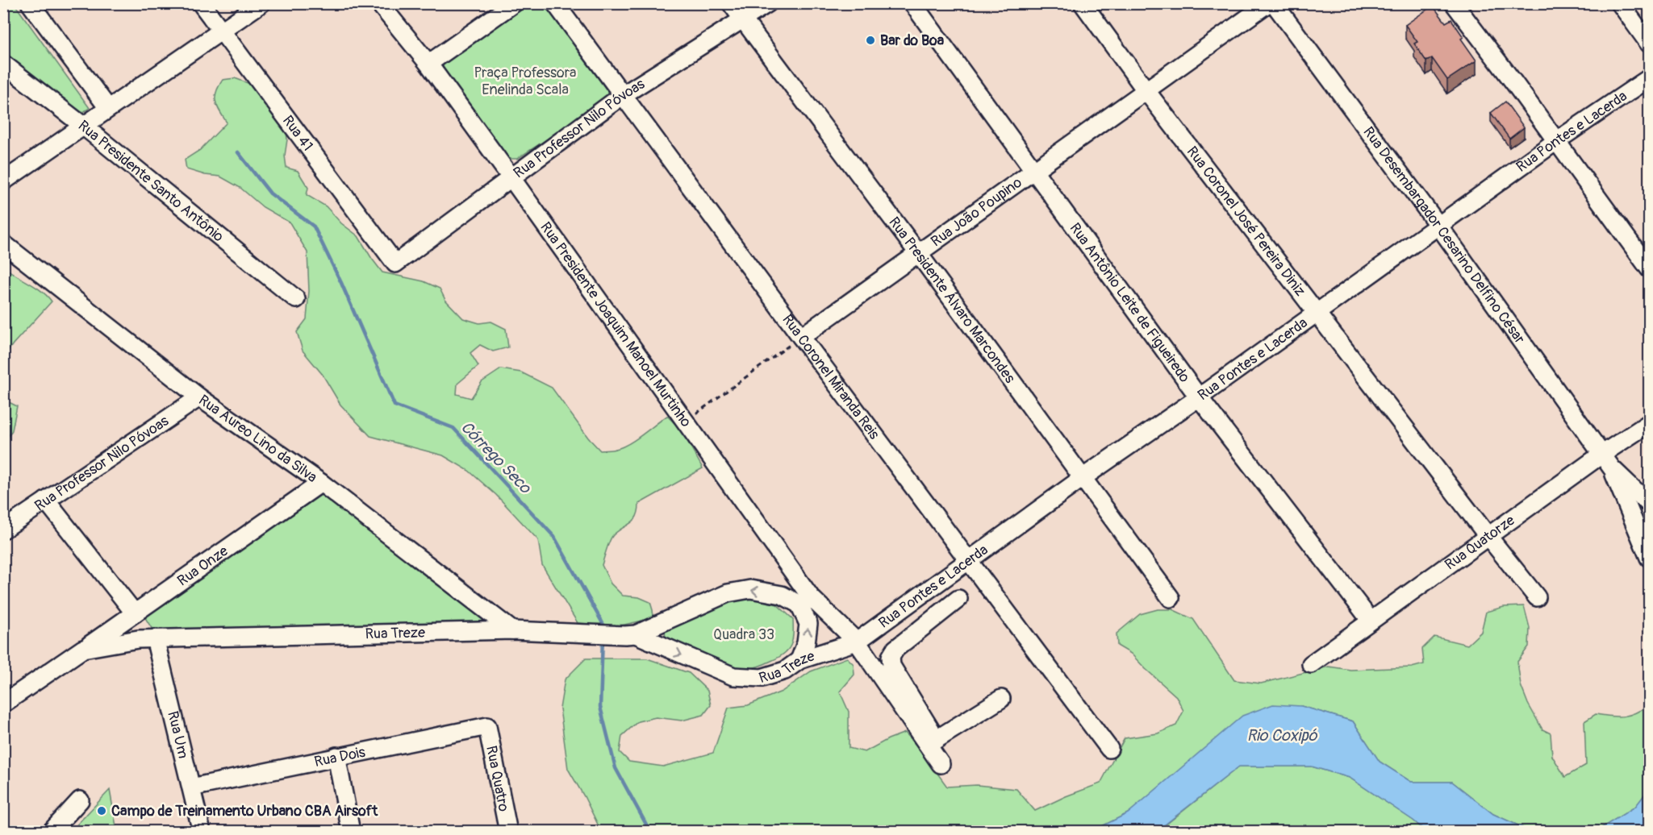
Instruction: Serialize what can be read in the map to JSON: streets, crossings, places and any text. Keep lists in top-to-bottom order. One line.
{"streets":{"street":["Rua Professor Nilo Póvoas","Rua Pontes e Lacerda","Rua 41","Rua Presidente Santo Antônio","Rua João Poupino","Rua Coronel José Pereira Diniz","Rua Desembargador Cesarino Delfino César","Rua Presidente Álvaro Marcondes","Rua Antônio Leite de Figueiredo","Rua Presidente Joaquim Manoel Murtinho","Rua Coronel Miranda Reis","Rua Áureo Lino da Silva","Rua Quatorze","Rua Onze","Rua Treze","Rua Um","Rua Dois","Rua Quatro"]},"crossings":[["Rua Professor Nilo Póvoas","Rua 41"],["Rua Professor Nilo Póvoas","Rua Presidente Álvaro Marcondes"],["Rua Professor Nilo Póvoas","Rua Presidente Joaquim Manoel Murtinho"],["Rua Professor Nilo Póvoas","Rua Coronel Miranda Reis"],["Rua Professor Nilo Póvoas","Rua Áureo Lino da Silva"],["Rua Pontes e Lacerda","Rua Coronel José Pereira Diniz"],["Rua Pontes e Lacerda","Rua Desembargador Cesarino Delfino César"],["Rua Pontes e Lacerda","Rua Presidente Álvaro Marcondes"],["Rua Pontes e Lacerda","Rua Antônio Leite de Figueiredo"],["Rua Pontes e Lacerda","Rua Presidente Joaquim Manoel Murtinho"],["Rua Pontes e Lacerda","Rua Coronel Miranda Reis"],["Rua Pontes e Lacerda","Rua Treze"],["Rua João Poupino","Rua Coronel José Pereira Diniz"],["Rua João Poupino","Rua Presidente Álvaro Marcondes"],["Rua João Poupino","Rua Antônio Leite de Figueiredo"],["Rua João Poupino","Rua Coronel Miranda Reis"],["Rua Coronel José Pereira Diniz","Rua Quatorze"],["Rua Desembargador Cesarino Delfino César","Rua Quatorze"],["Rua Antônio Leite de Figueiredo","Rua Quatorze"],["Rua Presidente Joaquim Manoel Murtinho","Rua Treze"],["Rua Áureo Lino da Silva","Rua Onze"],["Rua Áureo Lino da Silva","Rua Treze"],["Rua Onze","Rua Treze"],["Rua Treze","Rua Um"],["Rua Um","Rua Dois"],["Rua Dois","Rua Quatro"]],"water":["Córrego Seco","Rio Coxipó"],"parks":["Praça Professora Enelinda Scala","Quadra 33"],"places":["Bar do Boa","Campo de Treinamento Urbano CBA Airsoft"]}
